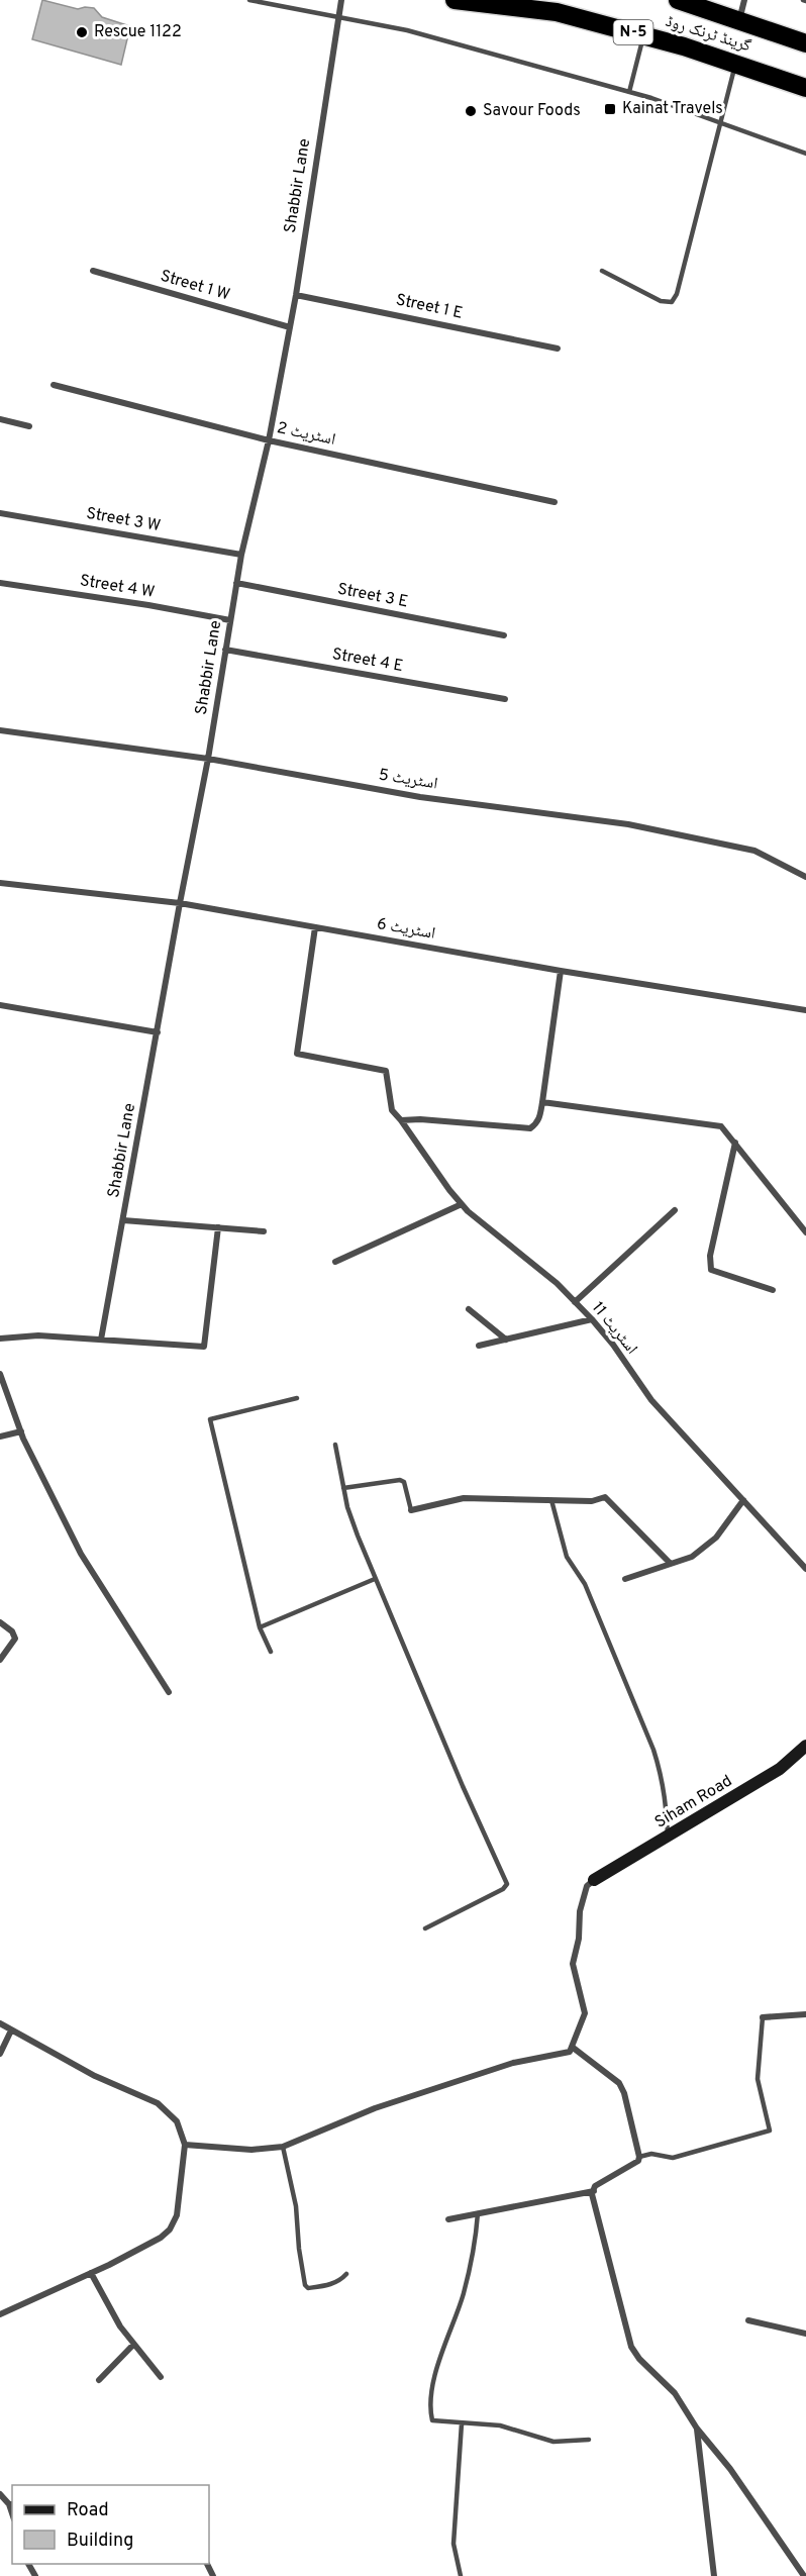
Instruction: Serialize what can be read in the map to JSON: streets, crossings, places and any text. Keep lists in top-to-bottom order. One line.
{"streets":{"highway":["N-5","گرینڈ ٹرنک روڈ"],"street":["Shabbir Lane","Street 1 W","Street 1 E","اسٹریٹ 2","Street 3 W","Street 4 W","Street 3 E","Street 4 E","اسٹریٹ 5","اسٹریٹ 6","اسٹریٹ 11","Siham Road"]},"crossings":[["Shabbir Lane","Street 1 W"],["Shabbir Lane","Street 1 E"],["Shabbir Lane","اسٹریٹ 2"],["Shabbir Lane","Street 3 W"],["Shabbir Lane","Street 4 W"],["Shabbir Lane","Street 3 E"],["Shabbir Lane","Street 4 E"],["Shabbir Lane","اسٹریٹ 5"],["Shabbir Lane","اسٹریٹ 6"],["اسٹریٹ 6","اسٹریٹ 11"]],"places":{"other":["Rescue 1122","Savour Foods"],"transit":["Kainat Travels"]},"legend":["Road","Building"]}
